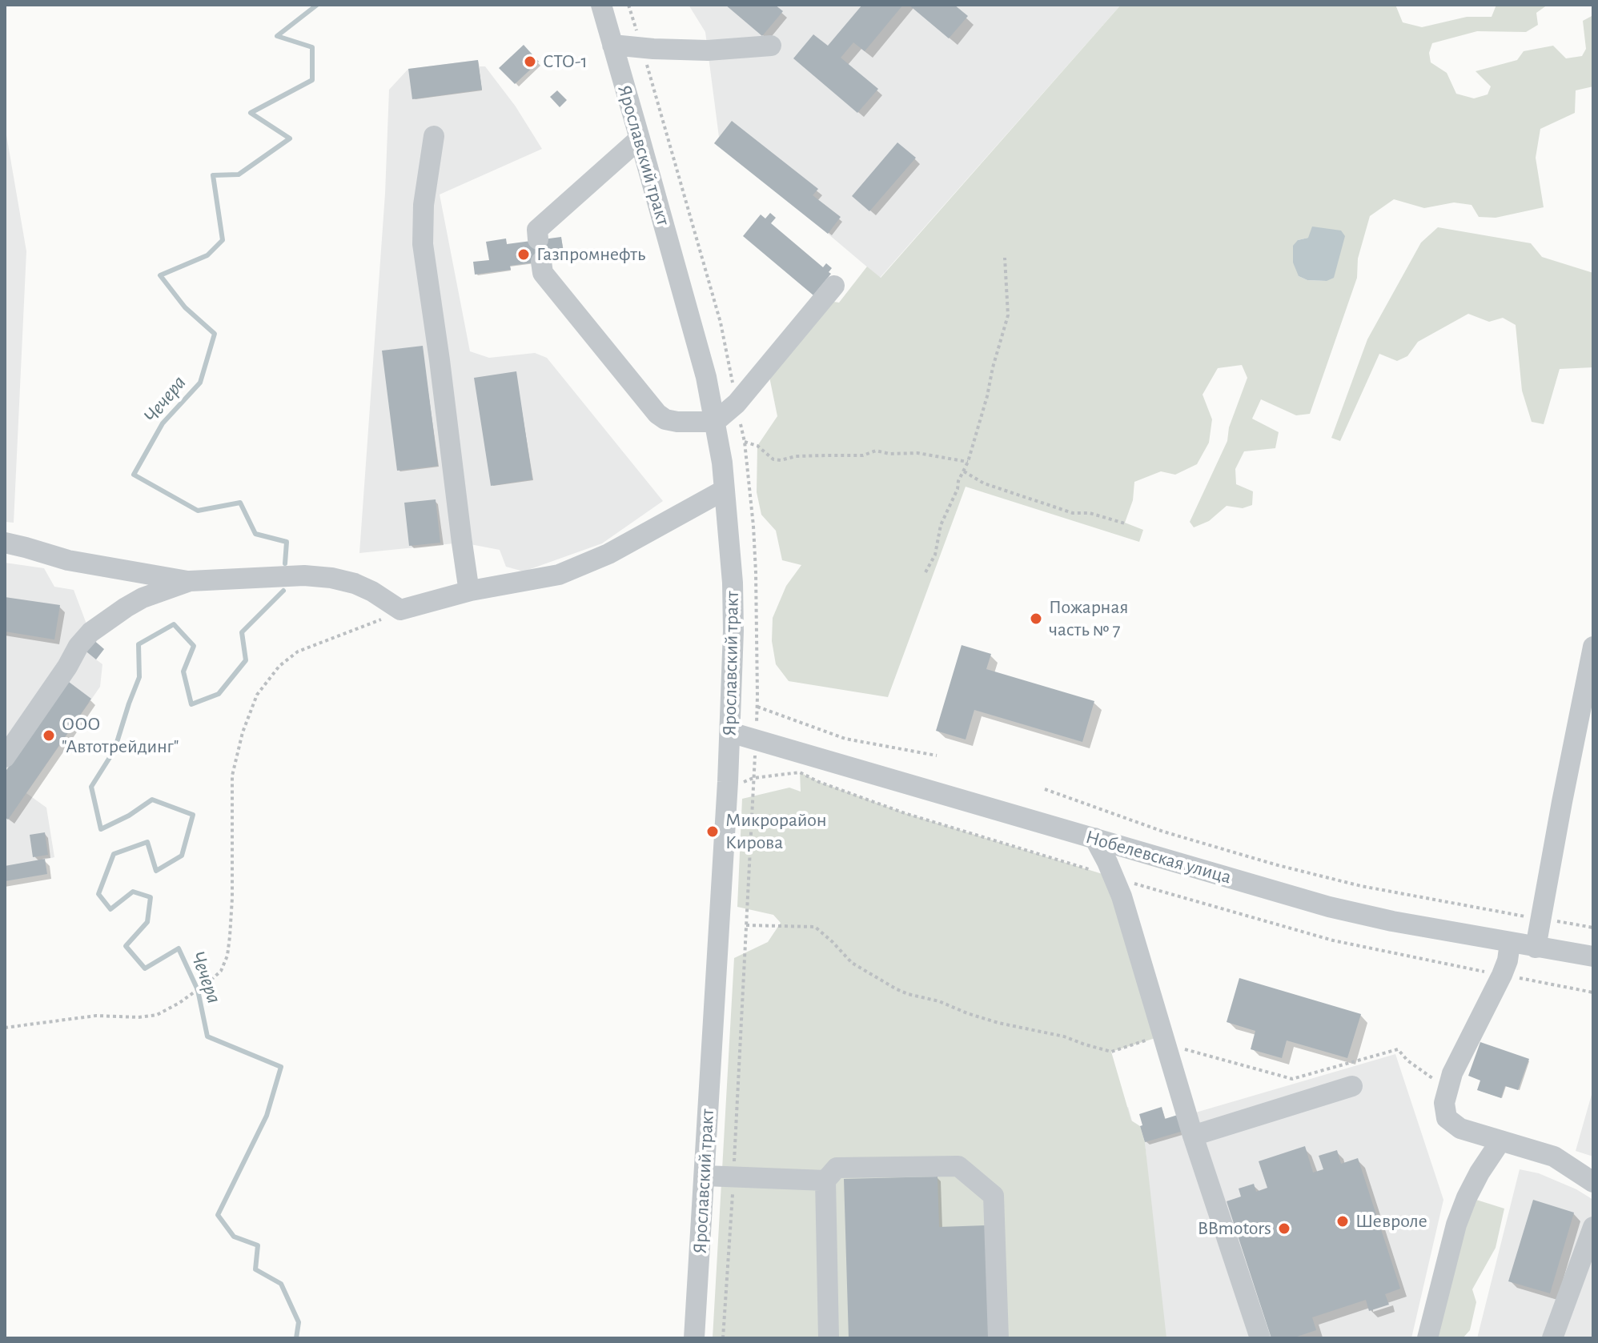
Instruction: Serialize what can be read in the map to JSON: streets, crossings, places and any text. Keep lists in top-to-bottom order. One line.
{"streets":{"street":["Ярославский тракт","Нобелевская улица"]},"crossings":[["Ярославский тракт","Нобелевская улица"]],"water":["Чечера"],"places":["СТО-1","Газпромнефть","Пожарная часть № 7","ООО \"Автотрейдинг\"","Микрорайон Кирова","Шевроле","BBmotors"]}
